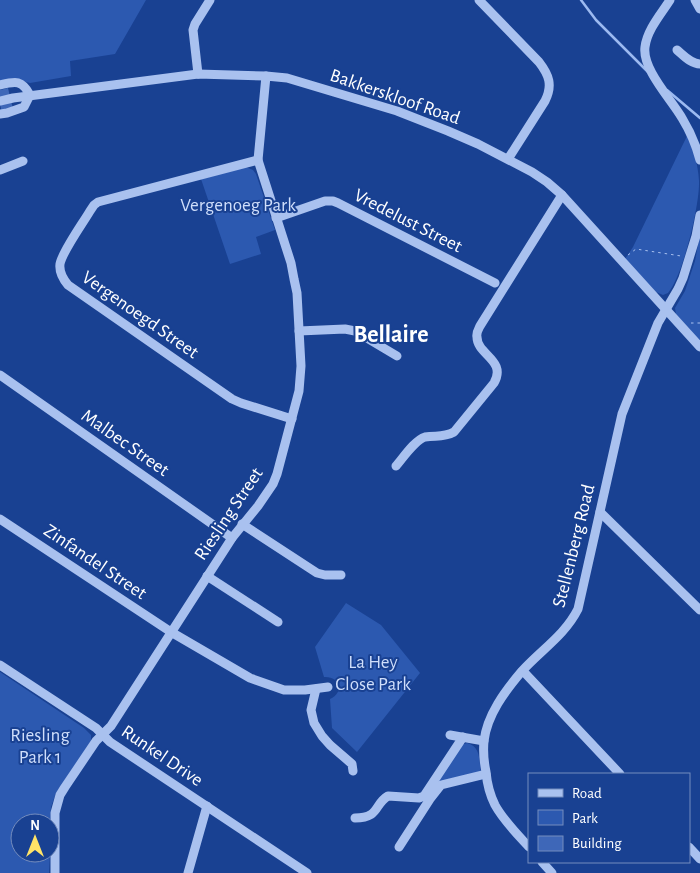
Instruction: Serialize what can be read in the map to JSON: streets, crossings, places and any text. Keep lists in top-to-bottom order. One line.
{"streets":{"street":["Bakkerskloof Road","Vredelust Street","Vergenoegd Street","Malbec Street","Riesling Street","Stellenberg Road","Zinfandel Street","Runkel Drive"]},"crossings":[["Bakkerskloof Road","Riesling Street"],["Bakkerskloof Road","Stellenberg Road"],["Vredelust Street","Riesling Street"],["Vergenoegd Street","Riesling Street"],["Malbec Street","Riesling Street"],["Riesling Street","Zinfandel Street"],["Riesling Street","Runkel Drive"]],"districts":["Bellaire"],"parks":["Vergenoeg Park","La Hey Close Park","Riesling Park 1"],"legend":["Road","Park","Building"],"north":"top"}
